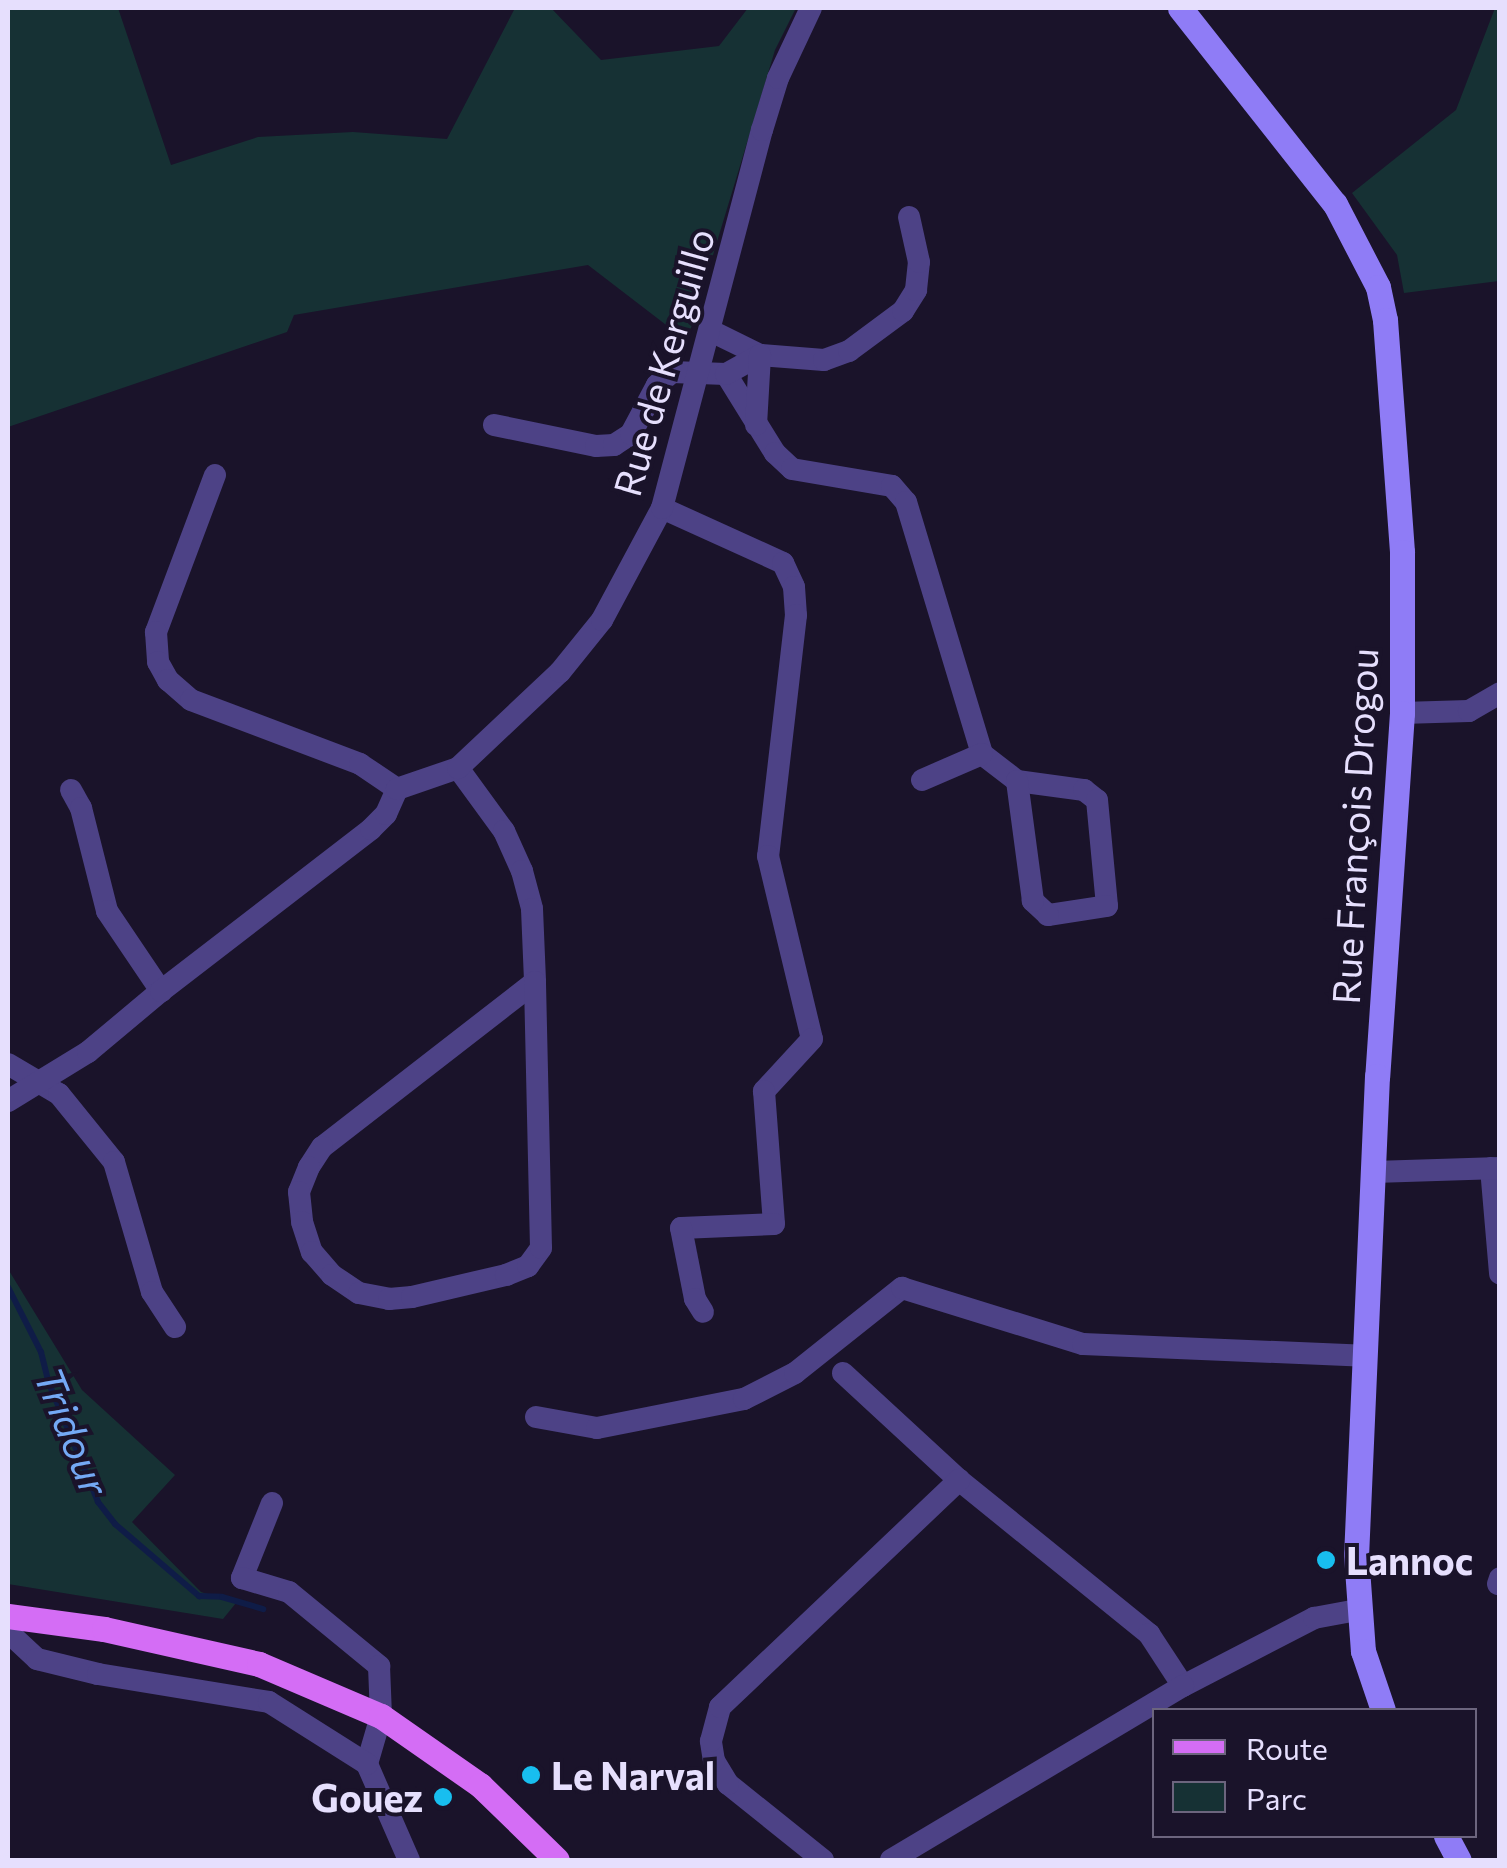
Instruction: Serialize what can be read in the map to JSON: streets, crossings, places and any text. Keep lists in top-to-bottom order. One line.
{"streets":{"street":["Rue de Kerguillo","Rue François Drogou"]},"water":["Tridour"],"places":["Lannoc","Le Narval","Gouez"],"legend":["Route","Parc"]}
